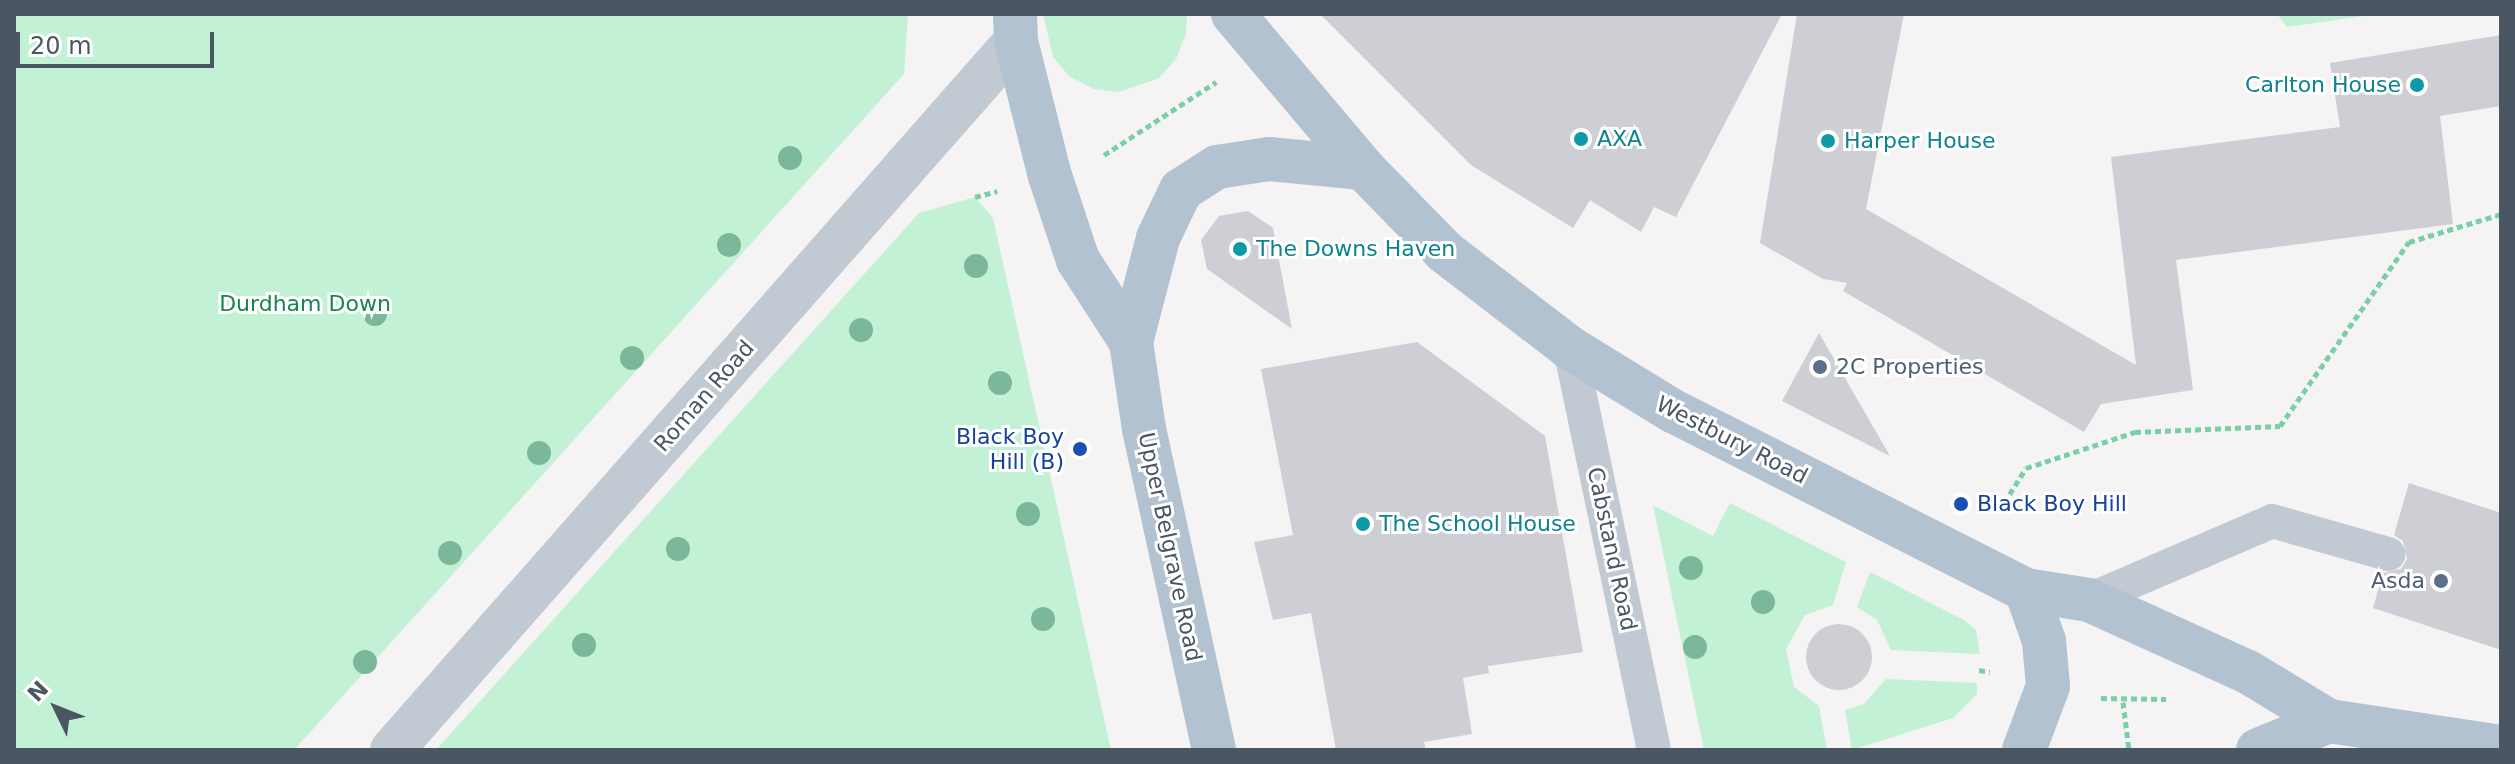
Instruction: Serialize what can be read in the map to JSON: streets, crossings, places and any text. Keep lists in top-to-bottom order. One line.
{"streets":{"main road":["Westbury Road","Upper Belgrave Road"],"street":["Roman Road"],"lane":["Cabstand Road"]},"crossings":[["Roman Road","Upper Belgrave Road"],["Westbury Road","Upper Belgrave Road"],["Westbury Road","Cabstand Road"]],"parks":["Durdham Down"],"places":["Carlton House","AXA","Harper House","The Downs Haven","2C Properties","Black Boy Hill (B)","Black Boy Hill","The School House","Asda"],"scale_bar":"20 m","north":"top left"}
